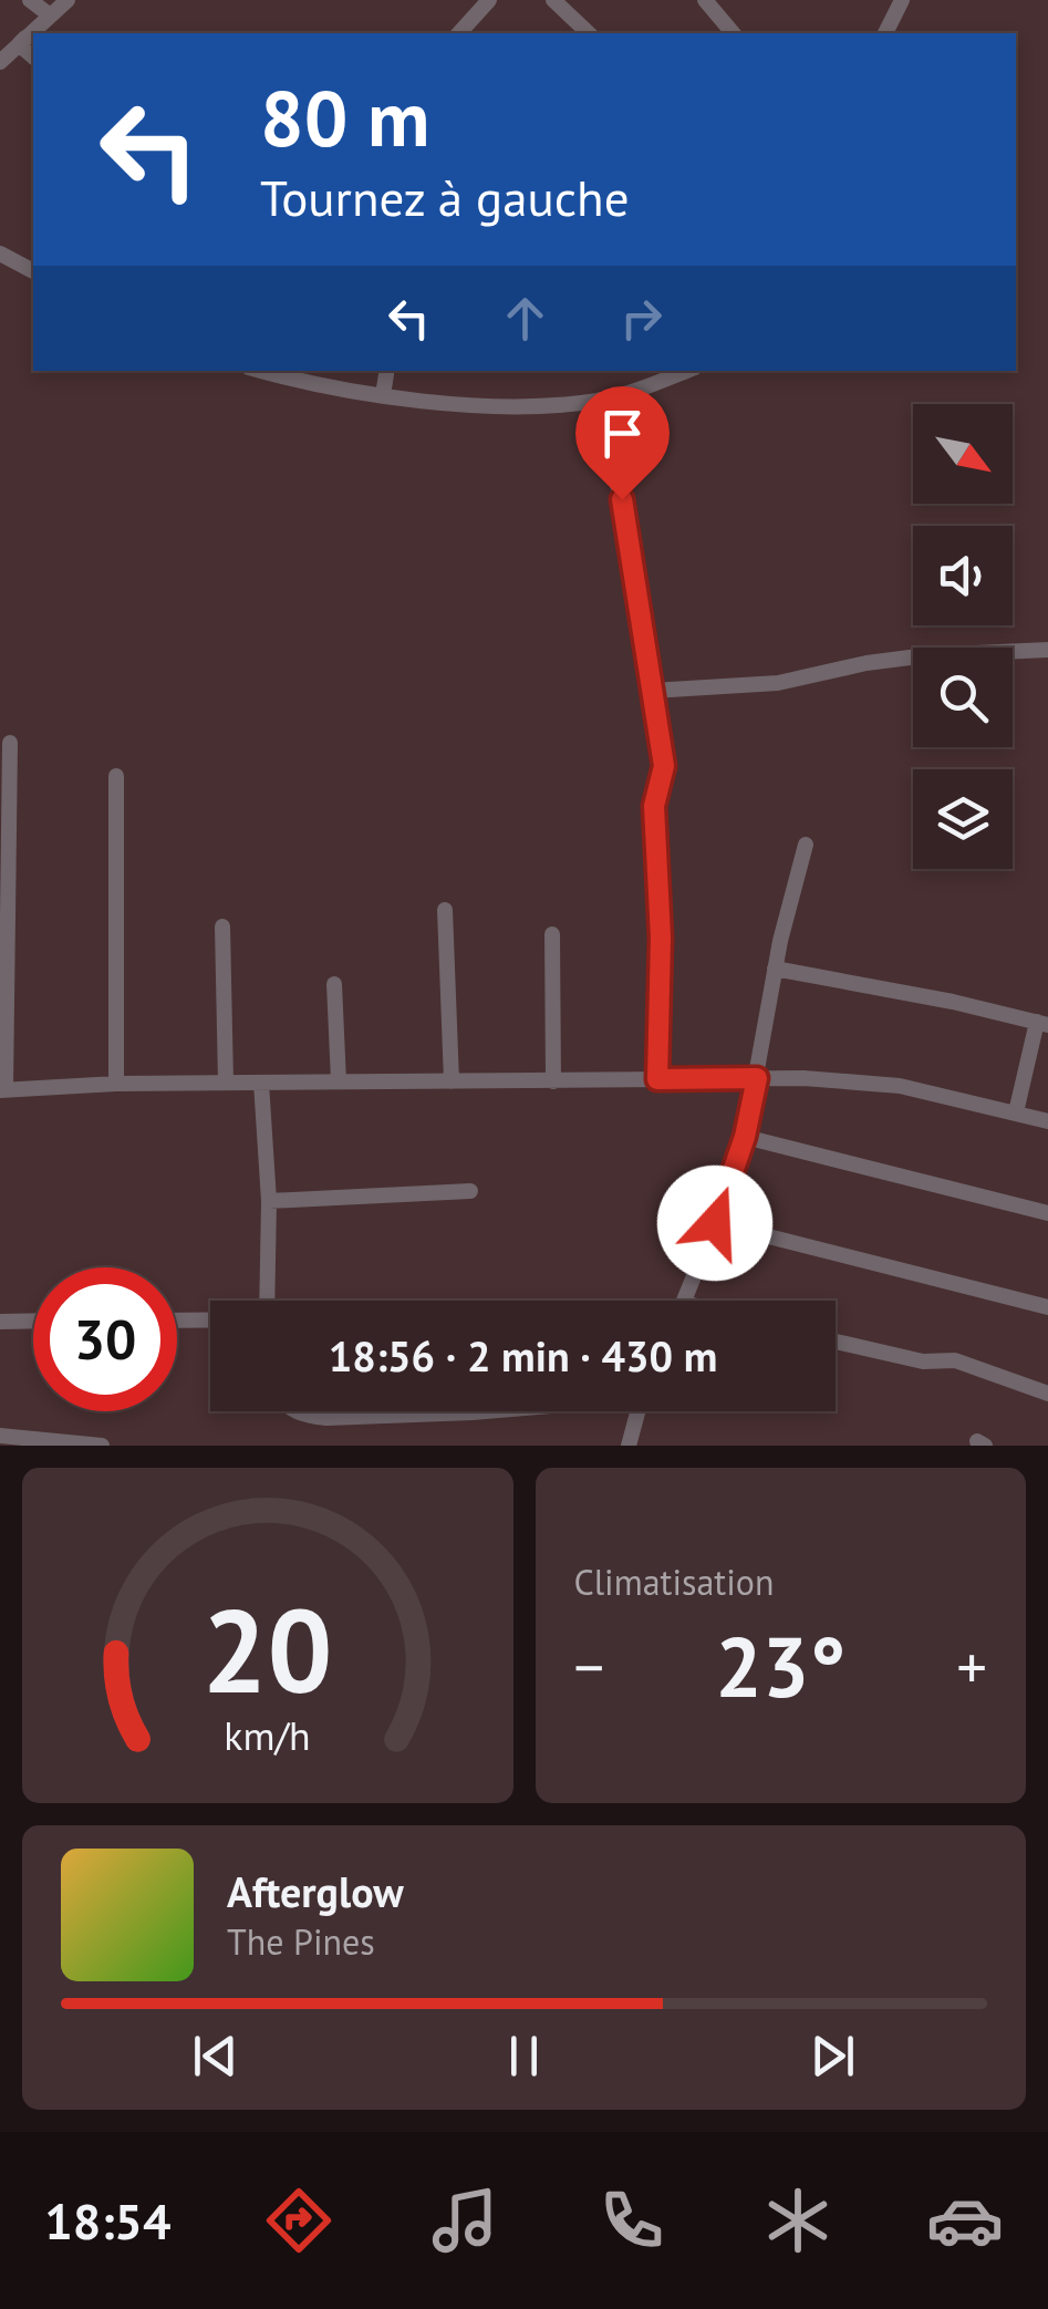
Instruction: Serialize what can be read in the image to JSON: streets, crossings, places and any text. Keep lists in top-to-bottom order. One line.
{"north":"bottom right","page":{"turn":["80 m","Tournez à gauche"],"limit":"30","trip":"18:56 · 2 min · 430 m","tile":"Climatisation","heat":["−","23°","+"],"song":["Afterglow","The Pines"],"tabs":"18:54","gauge":["20","km/h"]}}
